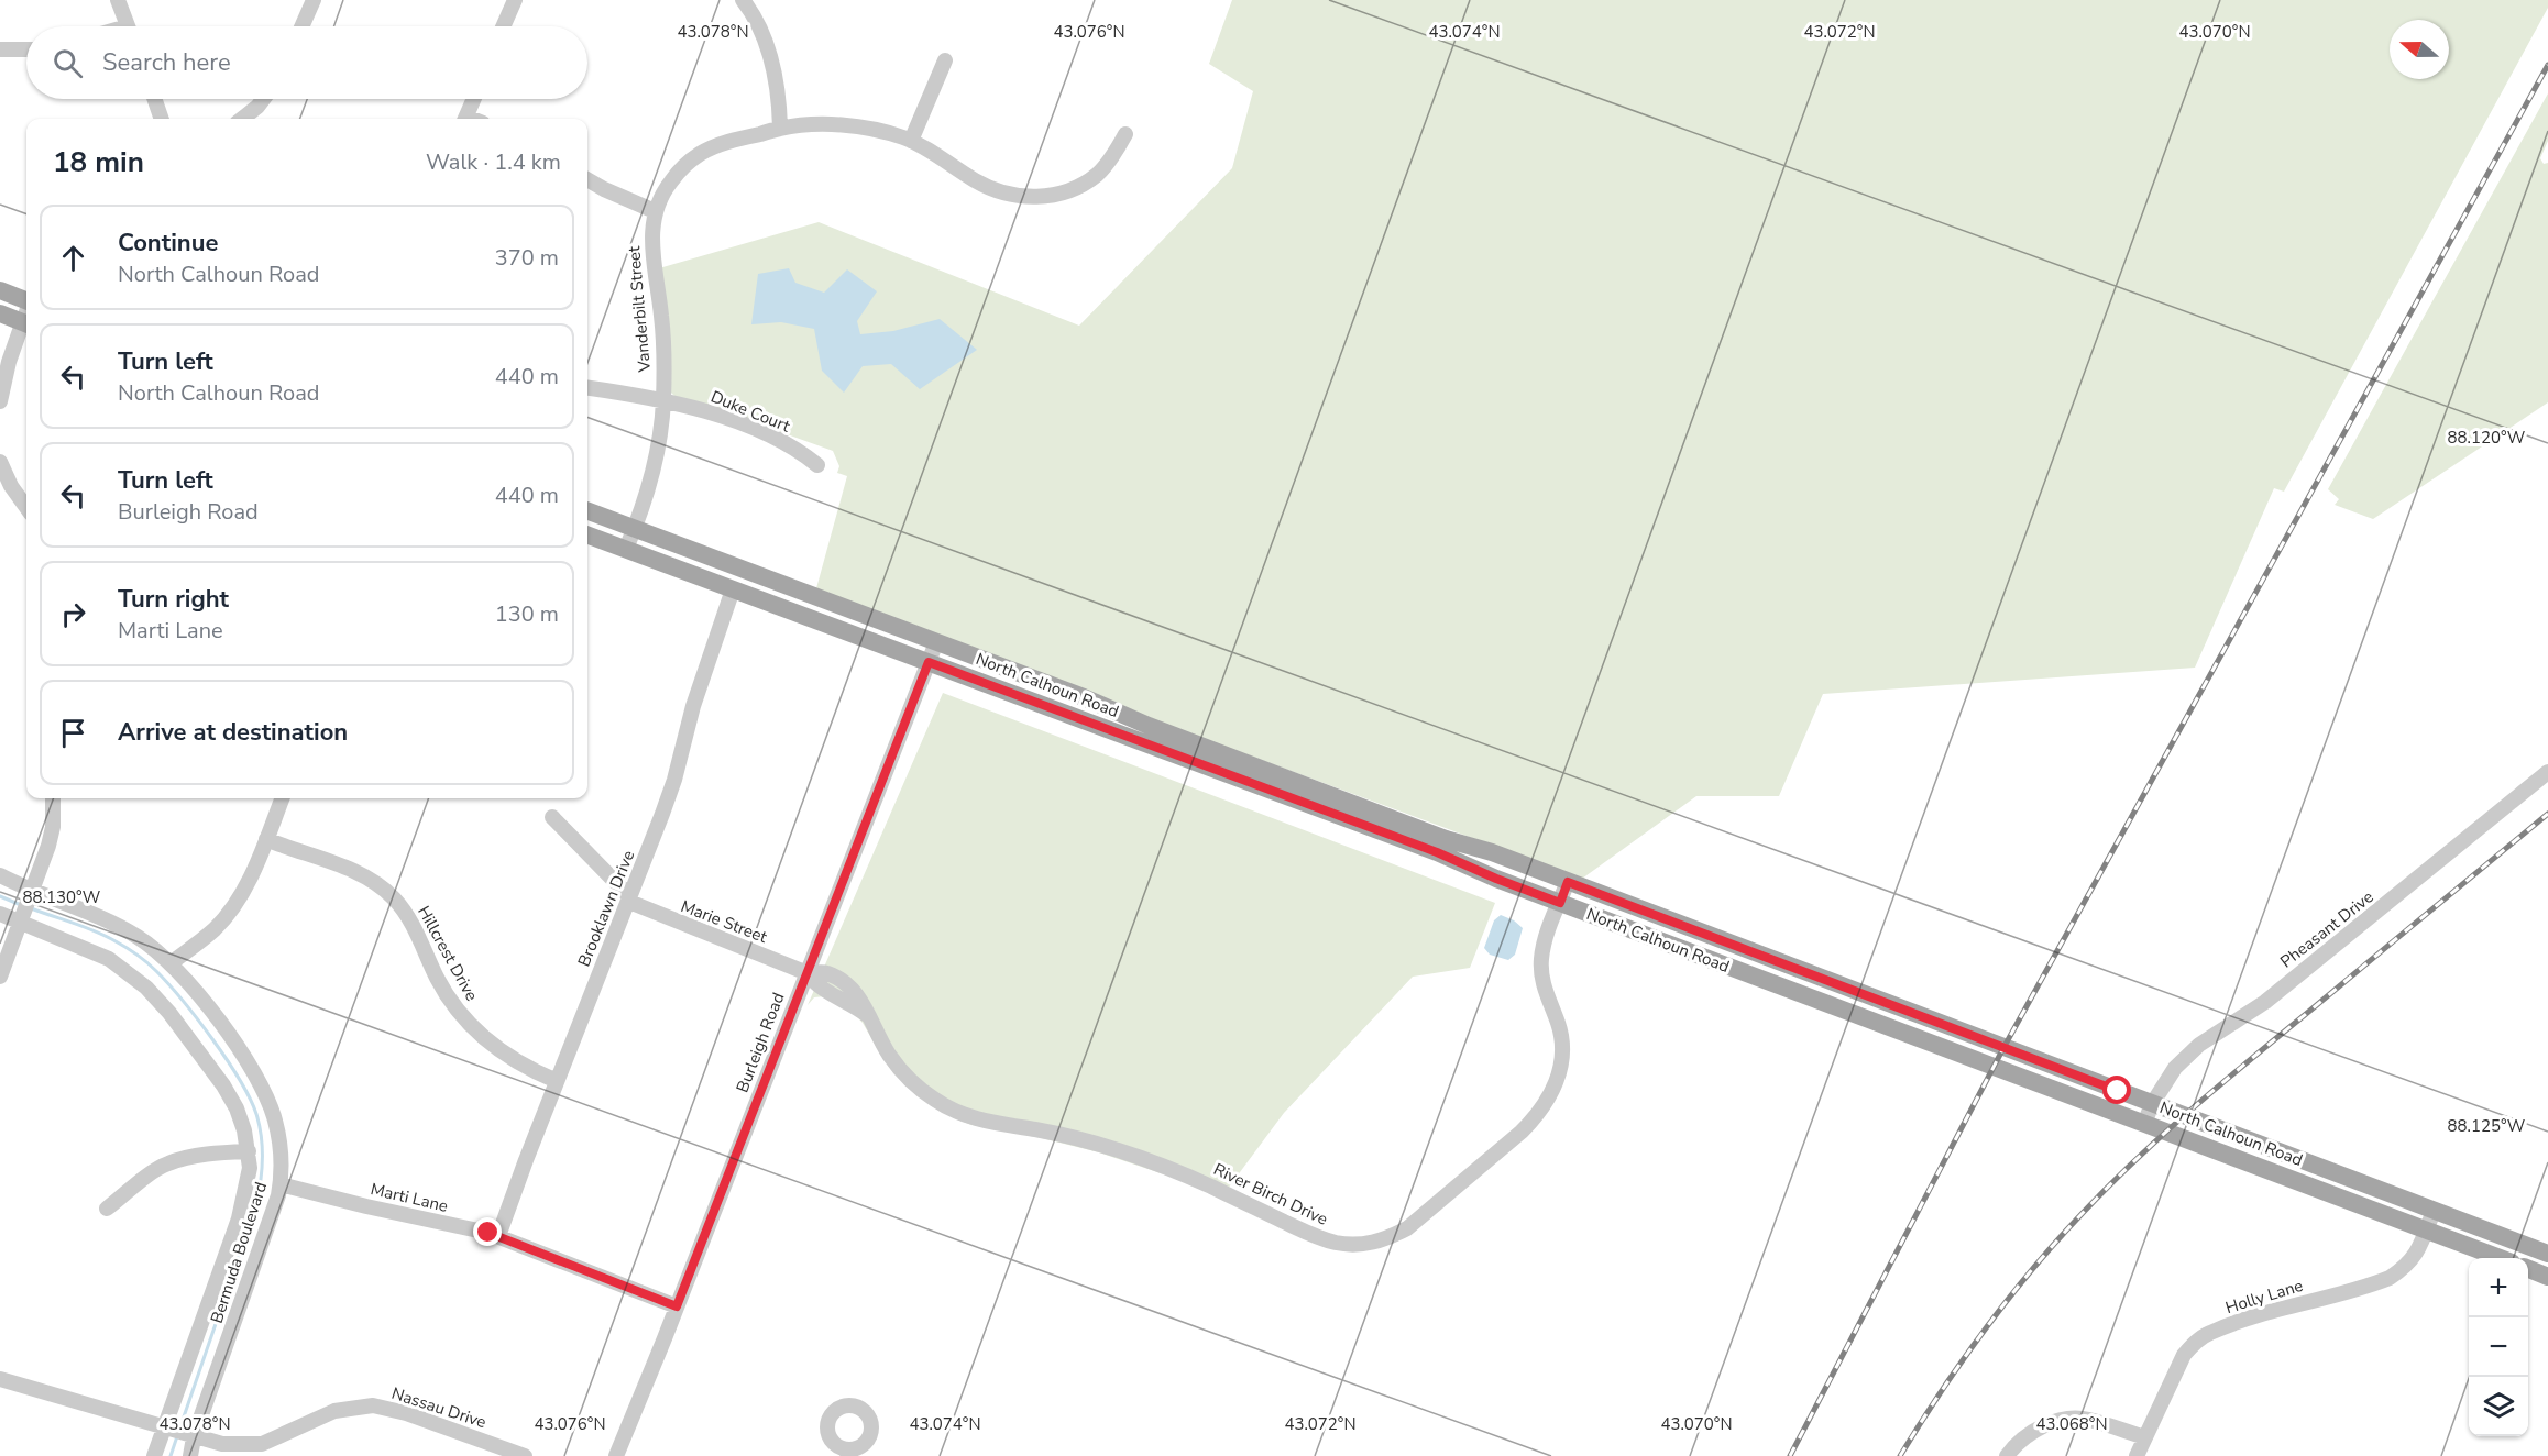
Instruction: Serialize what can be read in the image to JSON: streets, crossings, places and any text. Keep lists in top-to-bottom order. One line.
{"streets":{"main road":["North Calhoun Road"],"street":["Vanderbilt Street","Duke Court","Brooklawn Drive","Marie Street","Pheasant Drive","Hillcrest Drive","Burleigh Road","River Birch Drive","Marti Lane","Bermuda Boulevard","Holly Lane","Nassau Drive"]},"crossings":[["Vanderbilt Street","Duke Court"],["Vanderbilt Street","North Calhoun Road"],["North Calhoun Road","Brooklawn Drive"],["North Calhoun Road","Pheasant Drive"],["North Calhoun Road","Burleigh Road"],["North Calhoun Road","River Birch Drive"],["North Calhoun Road","Holly Lane"],["Brooklawn Drive","Marie Street"],["Brooklawn Drive","Hillcrest Drive"],["Brooklawn Drive","Marti Lane"],["Marie Street","Burleigh Road"],["Marie Street","River Birch Drive"],["Burleigh Road","River Birch Drive"],["Burleigh Road","Marti Lane"],["Marti Lane","Bermuda Boulevard"],["Bermuda Boulevard","Nassau Drive"]],"north":"left","page":{"search":"Search here","heading":["18 min","Walk · 1.4 km"],"list":[["Continue","North Calhoun Road","370 m"],["Turn left","North Calhoun Road","440 m"],["Turn left","Burleigh Road","440 m"],["Turn right","Marti Lane","130 m"],"Arrive at destination"],"map_buttons":["+","−"]},"coordinates":["43.078°N","43.076°N","43.074°N","43.072°N","43.070°N","88.120°W","88.130°W","88.125°W","43.068°N"]}
